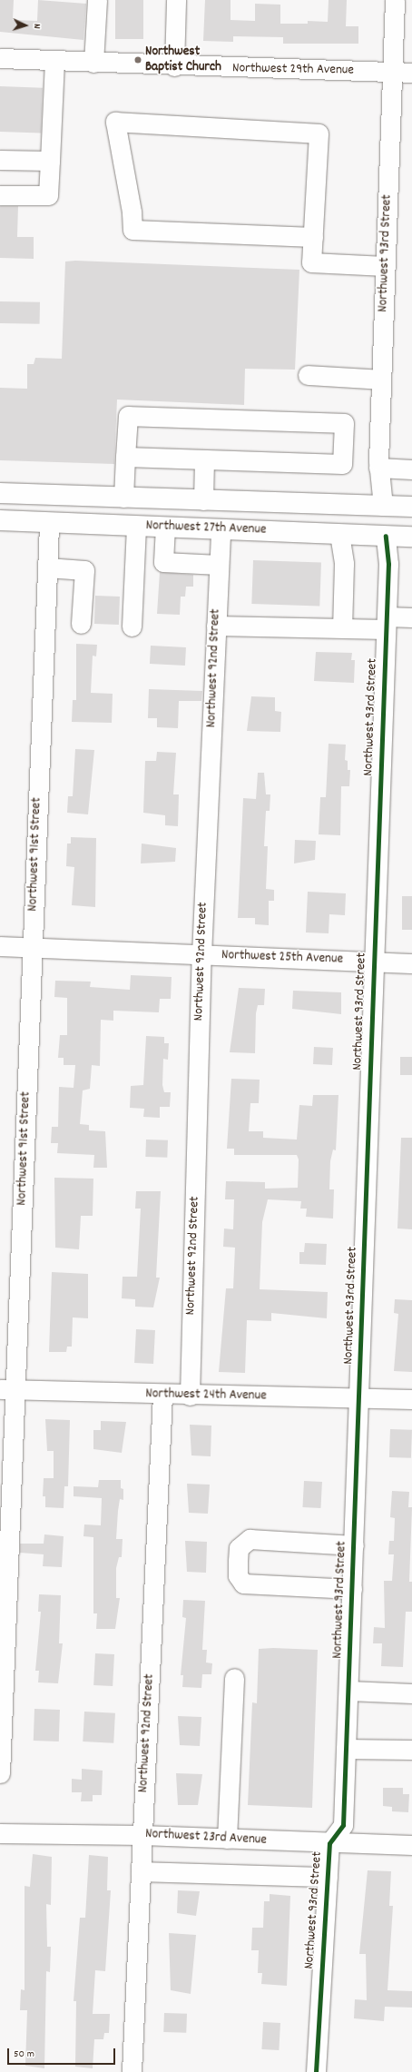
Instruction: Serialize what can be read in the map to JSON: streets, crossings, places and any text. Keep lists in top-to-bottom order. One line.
{"streets":{"main road":["Northwest 27th Avenue"],"street":["Northwest 29th Avenue","Northwest 93rd Street","Northwest 92nd Street","Northwest 91st Street","Northwest 25th Avenue","Northwest 24th Avenue","Northwest 23rd Avenue"]},"crossings":[["Northwest 29th Avenue","Northwest 93rd Street"],["Northwest 93rd Street","Northwest 27th Avenue"],["Northwest 93rd Street","Northwest 25th Avenue"],["Northwest 93rd Street","Northwest 24th Avenue"],["Northwest 93rd Street","Northwest 23rd Avenue"],["Northwest 27th Avenue","Northwest 92nd Street"],["Northwest 27th Avenue","Northwest 91st Street"],["Northwest 92nd Street","Northwest 25th Avenue"],["Northwest 92nd Street","Northwest 24th Avenue"],["Northwest 92nd Street","Northwest 23rd Avenue"],["Northwest 91st Street","Northwest 25th Avenue"],["Northwest 91st Street","Northwest 24th Avenue"]],"places":["Northwest Baptist Church"],"scale_bar":"50 m","north":"right"}
